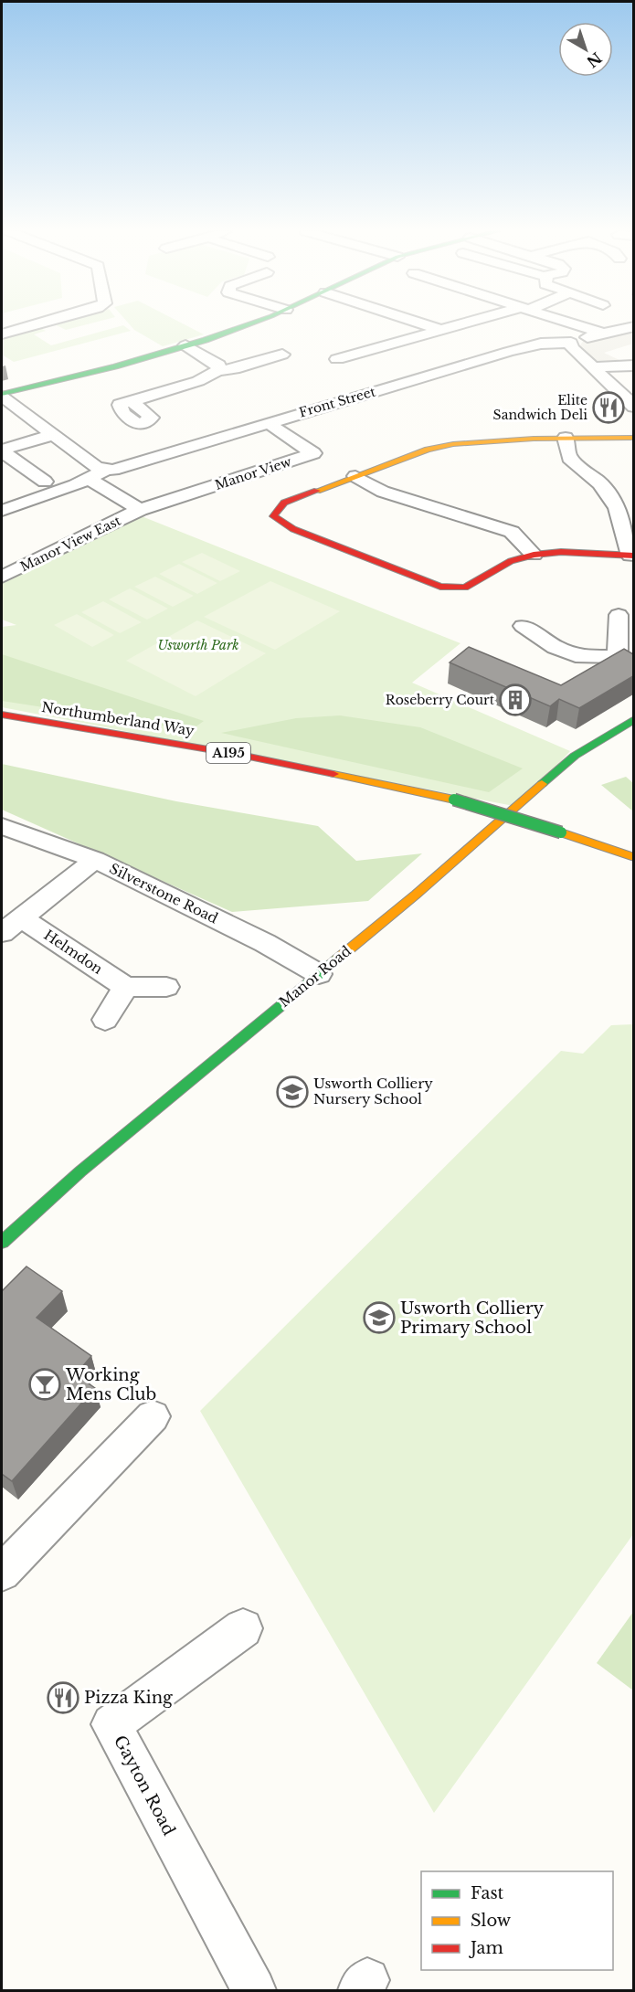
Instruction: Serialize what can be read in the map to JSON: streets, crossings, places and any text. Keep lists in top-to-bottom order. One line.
{"streets":{"street":["Front Street","Manor View","Manor View East","Northumberland Way","A195","Silverstone Road","Helmdon","Manor Road","Gayton Road"]},"crossings":[["Front Street","Manor View"],["Manor View","Manor View East"],["Silverstone Road","Manor Road"]],"parks":["Usworth Park"],"places":{"restaurant":["Elite Sandwich Deli","Pizza King"],"building":["Roseberry Court"],"school or university":["Usworth Colliery Nursery School","Usworth Colliery Primary School"],"bar":["Working Mens Club"]},"legend":["Fast","Slow","Jam"],"north":"bottom right"}
